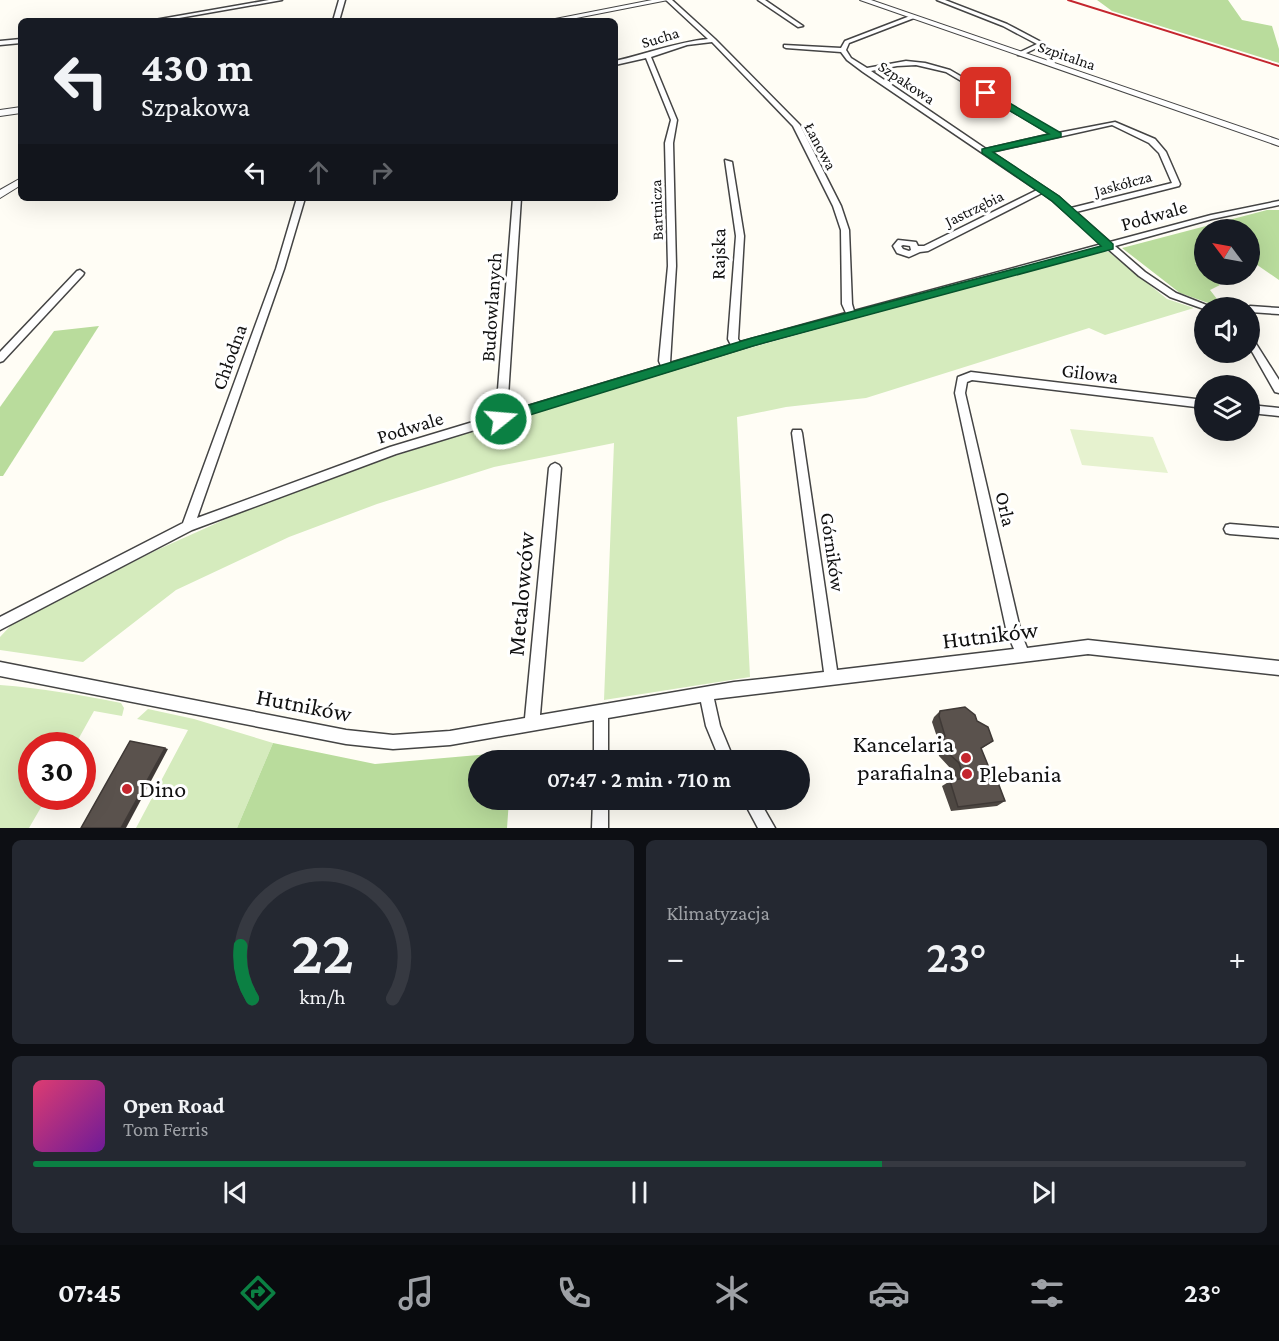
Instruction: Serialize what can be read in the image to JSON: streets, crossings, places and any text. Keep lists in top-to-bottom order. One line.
{"streets":{"street":["Sucha","Szpitalna","Szpakowa","Łanowa","Jaskółcza","Jastrzębia","Bartnicza","Podwale","Rajska","Budowlanych","Chłodna","Gilowa","Orla","Górników","Metalowców","Hutników"]},"crossings":[["Sucha","Łanowa"],["Sucha","Bartnicza"],["Szpitalna","Szpakowa"],["Szpakowa","Jaskółcza"],["Szpakowa","Jastrzębia"],["Szpakowa","Podwale"],["Łanowa","Podwale"],["Bartnicza","Podwale"],["Podwale","Rajska"],["Podwale","Budowlanych"],["Podwale","Chłodna"],["Gilowa","Orla"],["Orla","Hutników"],["Górników","Hutników"],["Metalowców","Hutników"]],"places":["Kancelaria parafialna","Plebania","Dino"],"north":"top left","page":{"turn":["430 m","Szpakowa"],"limit":"30","trip":"07:47 · 2 min · 710 m","tile":"Klimatyzacja","heat":["−","23°","+"],"song":["Open Road","Tom Ferris"],"tabs":["07:45","23°"],"gauge":["22","km/h"]}}
